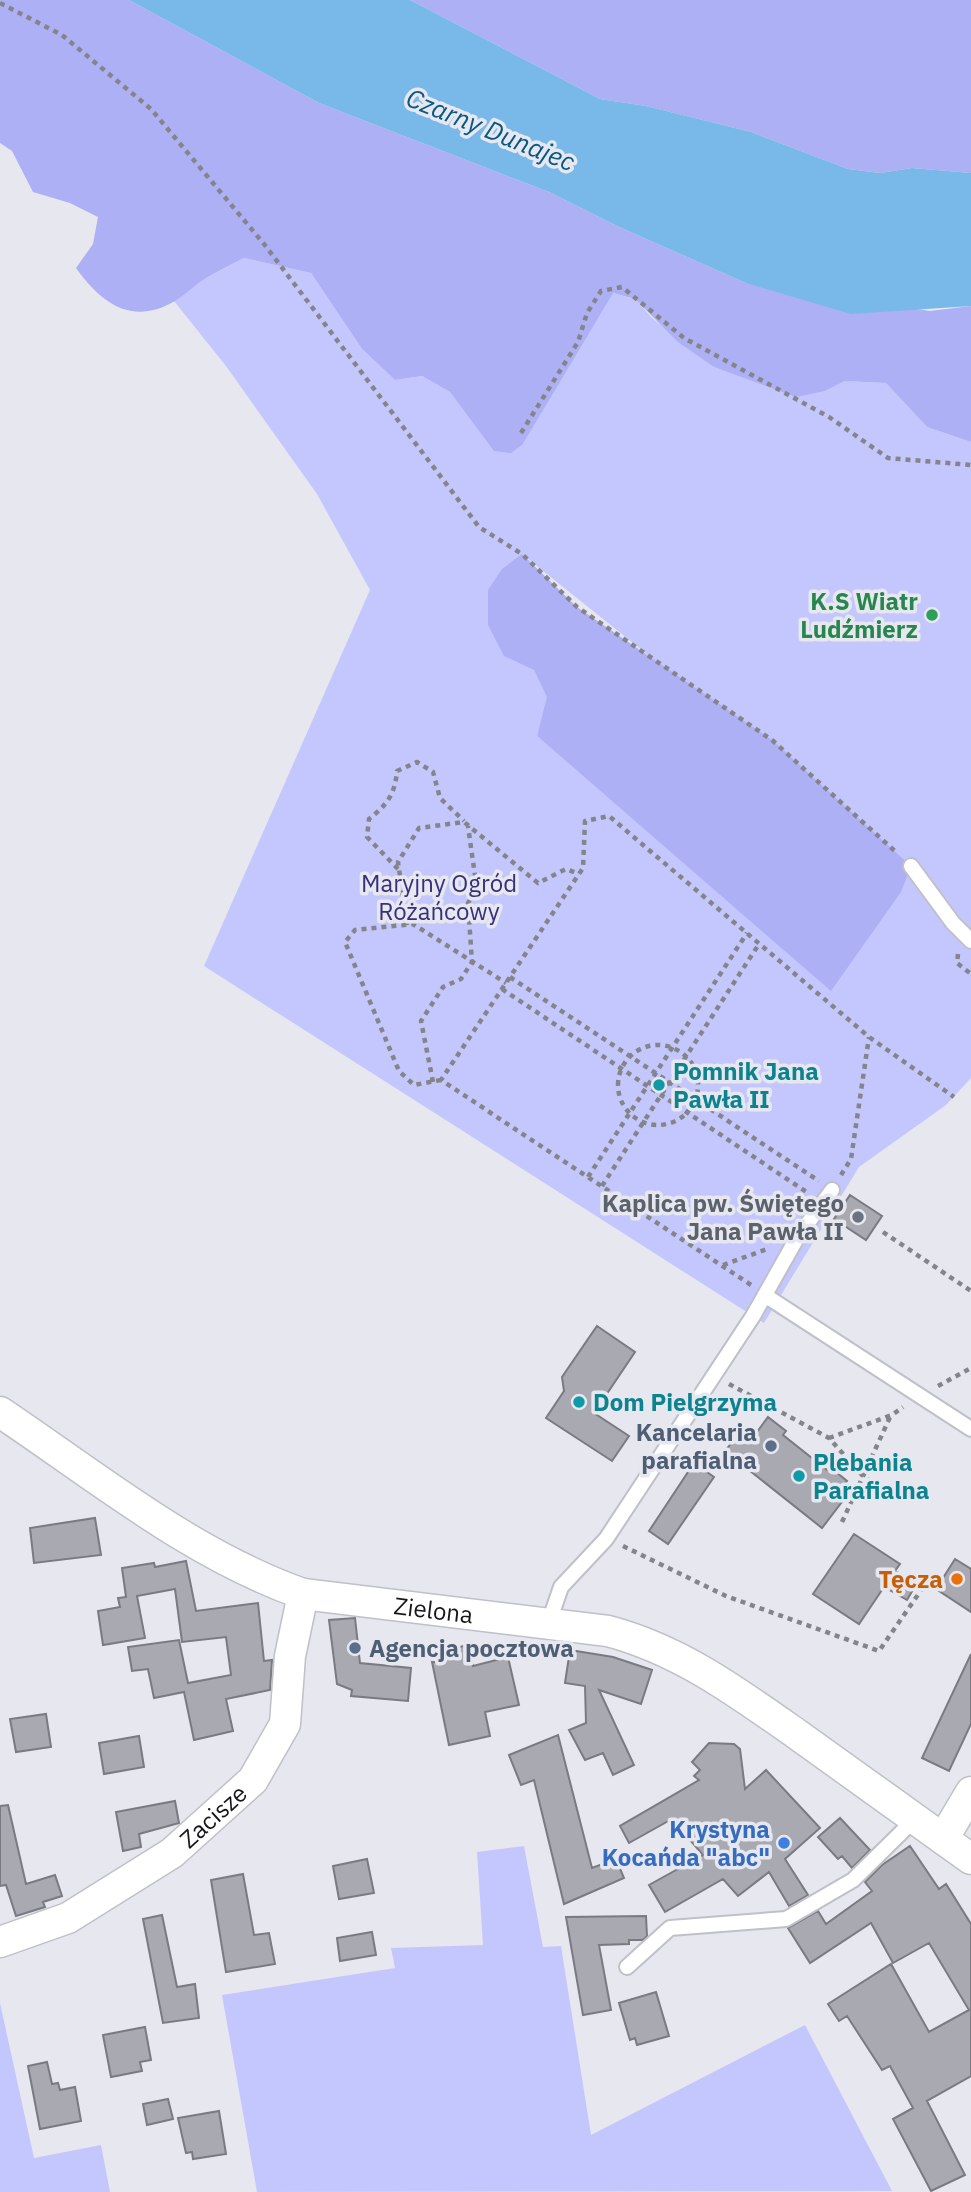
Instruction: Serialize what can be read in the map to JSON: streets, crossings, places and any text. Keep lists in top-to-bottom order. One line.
{"streets":{"street":["Zielona","Zacisze"]},"crossings":[["Zielona","Zacisze"]],"water":["Czarny Dunajec"],"parks":["Maryjny Ogród Różańcowy"],"places":["K.S Wiatr Ludźmierz","Pomnik Jana Pawła II","Kaplica pw. Świętego Jana Pawła II","Dom Pielgrzyma","Kancelaria parafialna","Plebania Parafialna","Tęcza","Agencja pocztowa","Krystyna Kocańda \"abc\""]}
